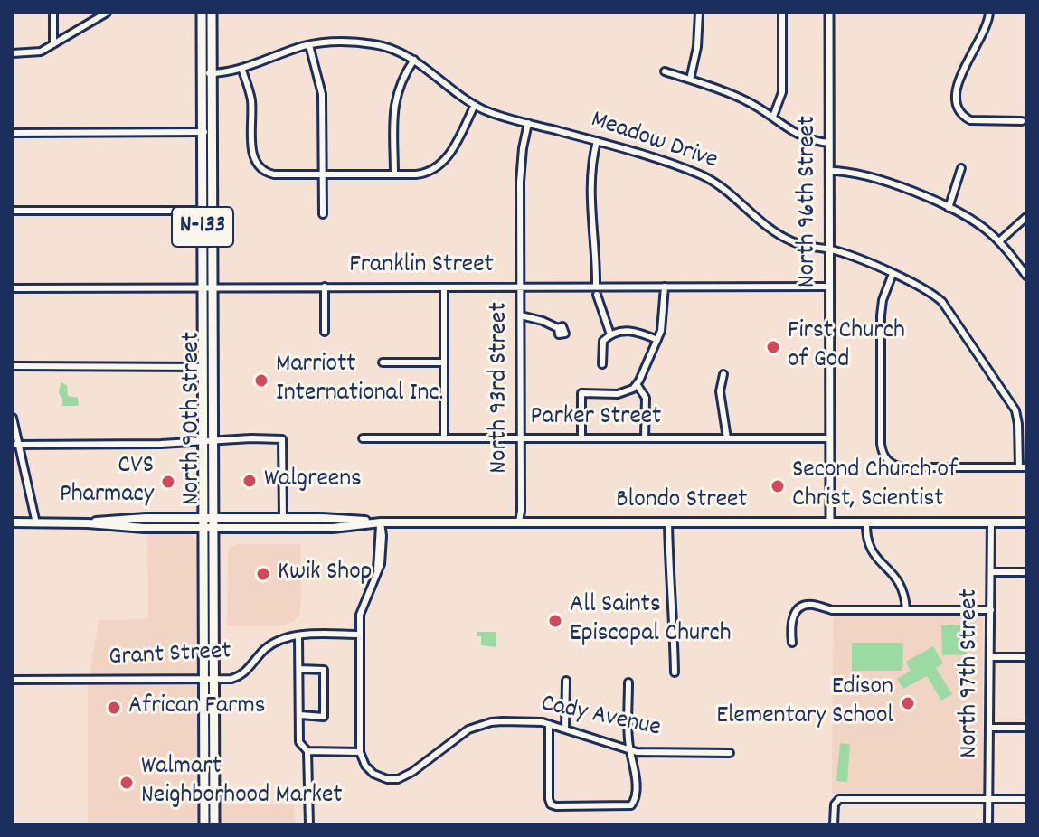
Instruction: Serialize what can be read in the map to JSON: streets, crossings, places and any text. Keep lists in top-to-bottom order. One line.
{"streets":{"main road":["N-133","North 90th Street","Blondo Street"],"street":["Meadow Drive","North 96th Street","Franklin Street","North 93rd Street","Parker Street","Grant Street","North 97th Street","Cady Avenue"]},"crossings":[["Meadow Drive","North 96th Street"],["Meadow Drive","North 93rd Street"],["Meadow Drive","North 90th Street"],["North 96th Street","Franklin Street"],["North 96th Street","Parker Street"],["North 96th Street","Blondo Street"],["Franklin Street","North 93rd Street"],["Franklin Street","North 90th Street"],["North 93rd Street","Parker Street"],["North 93rd Street","Blondo Street"],["North 90th Street","Blondo Street"],["North 90th Street","Grant Street"],["Blondo Street","North 97th Street"]],"places":["First Church of God","Marriott International Inc.","Walgreens","CVS Pharmacy","Second Church of Christ, Scientist","Kwik Shop","All Saints Episcopal Church","Edison Elementary School","African Farms","Walmart Neighborhood Market"]}
